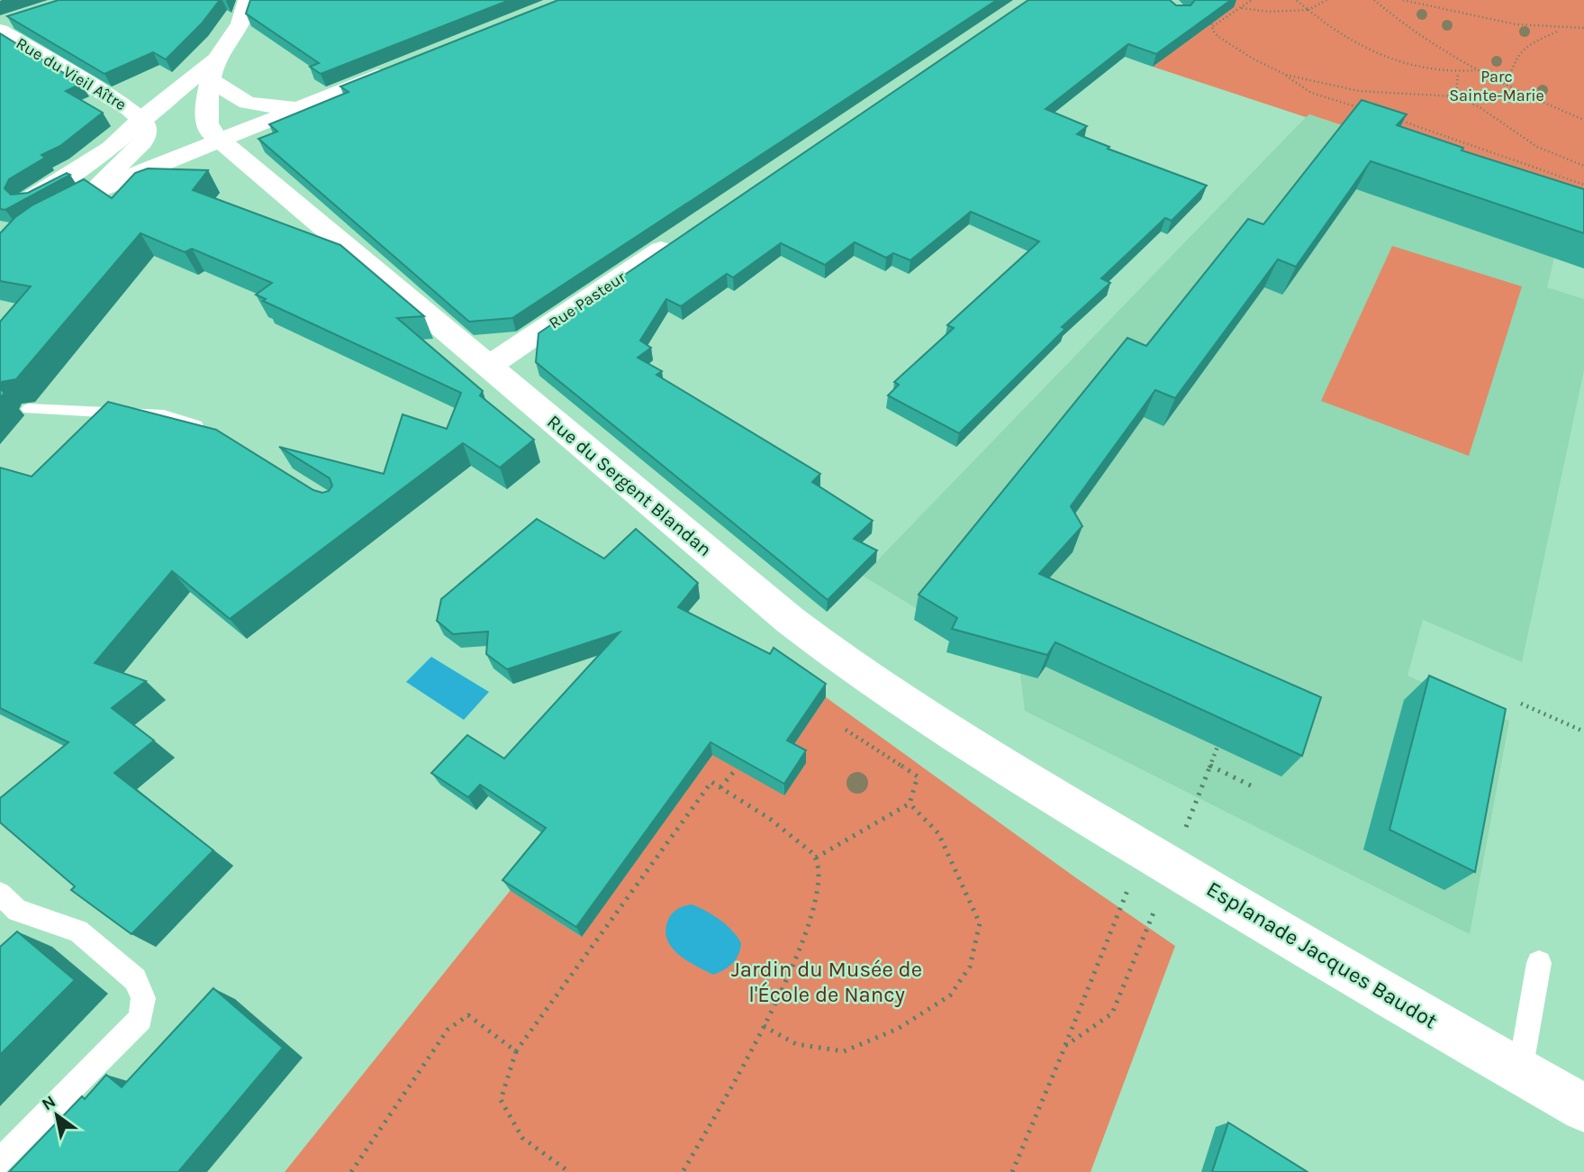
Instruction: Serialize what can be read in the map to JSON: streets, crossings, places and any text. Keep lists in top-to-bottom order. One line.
{"streets":{"street":["Rue du Vieil Aître","Rue Pasteur","Rue du Sergent Blandan","Esplanade Jacques Baudot"]},"crossings":[["Rue Pasteur","Rue du Sergent Blandan"],["Rue du Sergent Blandan","Esplanade Jacques Baudot"]],"parks":["Parc Sainte-Marie","Jardin du Musée de l'École de Nancy"],"north":"top left"}
